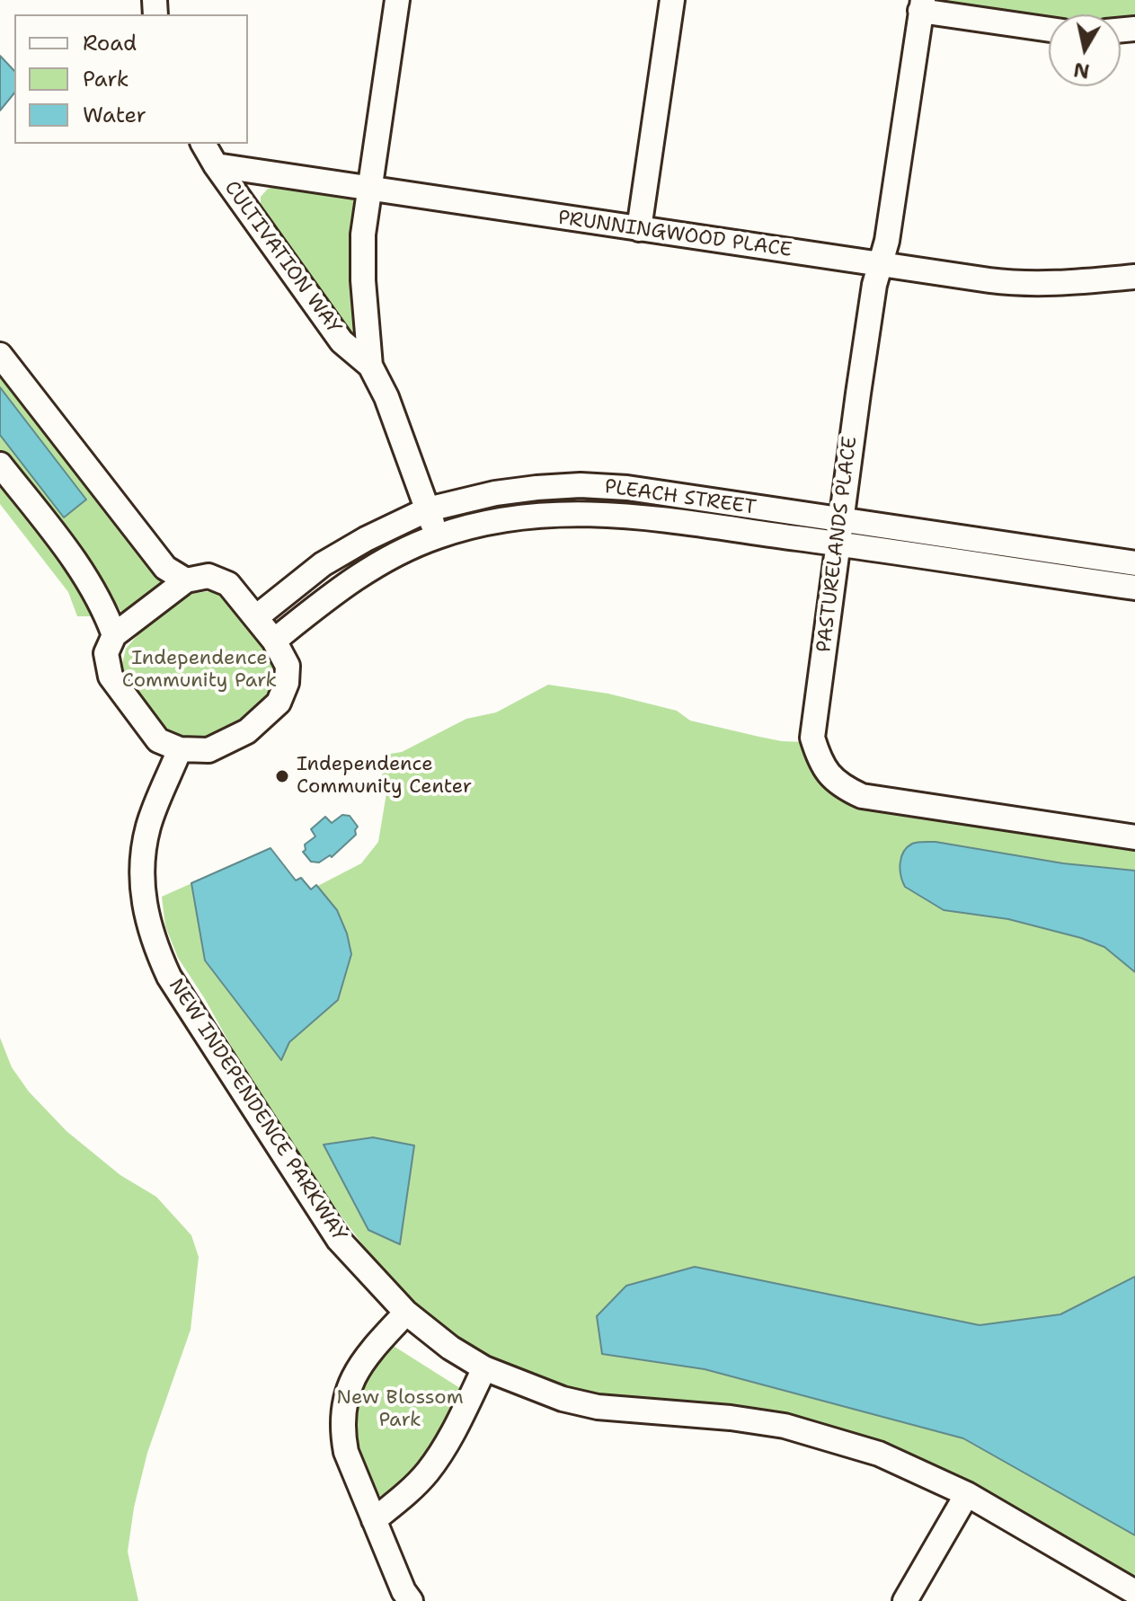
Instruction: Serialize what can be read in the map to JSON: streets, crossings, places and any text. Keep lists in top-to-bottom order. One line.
{"streets":{"street":["PRUNNINGWOOD PLACE","CULTIVATION WAY","PLEACH STREET","PASTURELANDS PLACE","NEW INDEPENDENCE PARKWAY"]},"crossings":[["PRUNNINGWOOD PLACE","CULTIVATION WAY"],["PRUNNINGWOOD PLACE","PASTURELANDS PLACE"],["CULTIVATION WAY","PLEACH STREET"],["PLEACH STREET","PASTURELANDS PLACE"],["PLEACH STREET","NEW INDEPENDENCE PARKWAY"]],"parks":["Independence Community Park","New Blossom Park"],"places":["Independence Community Center"],"legend":["Road","Park","Water"],"north":"bottom"}
